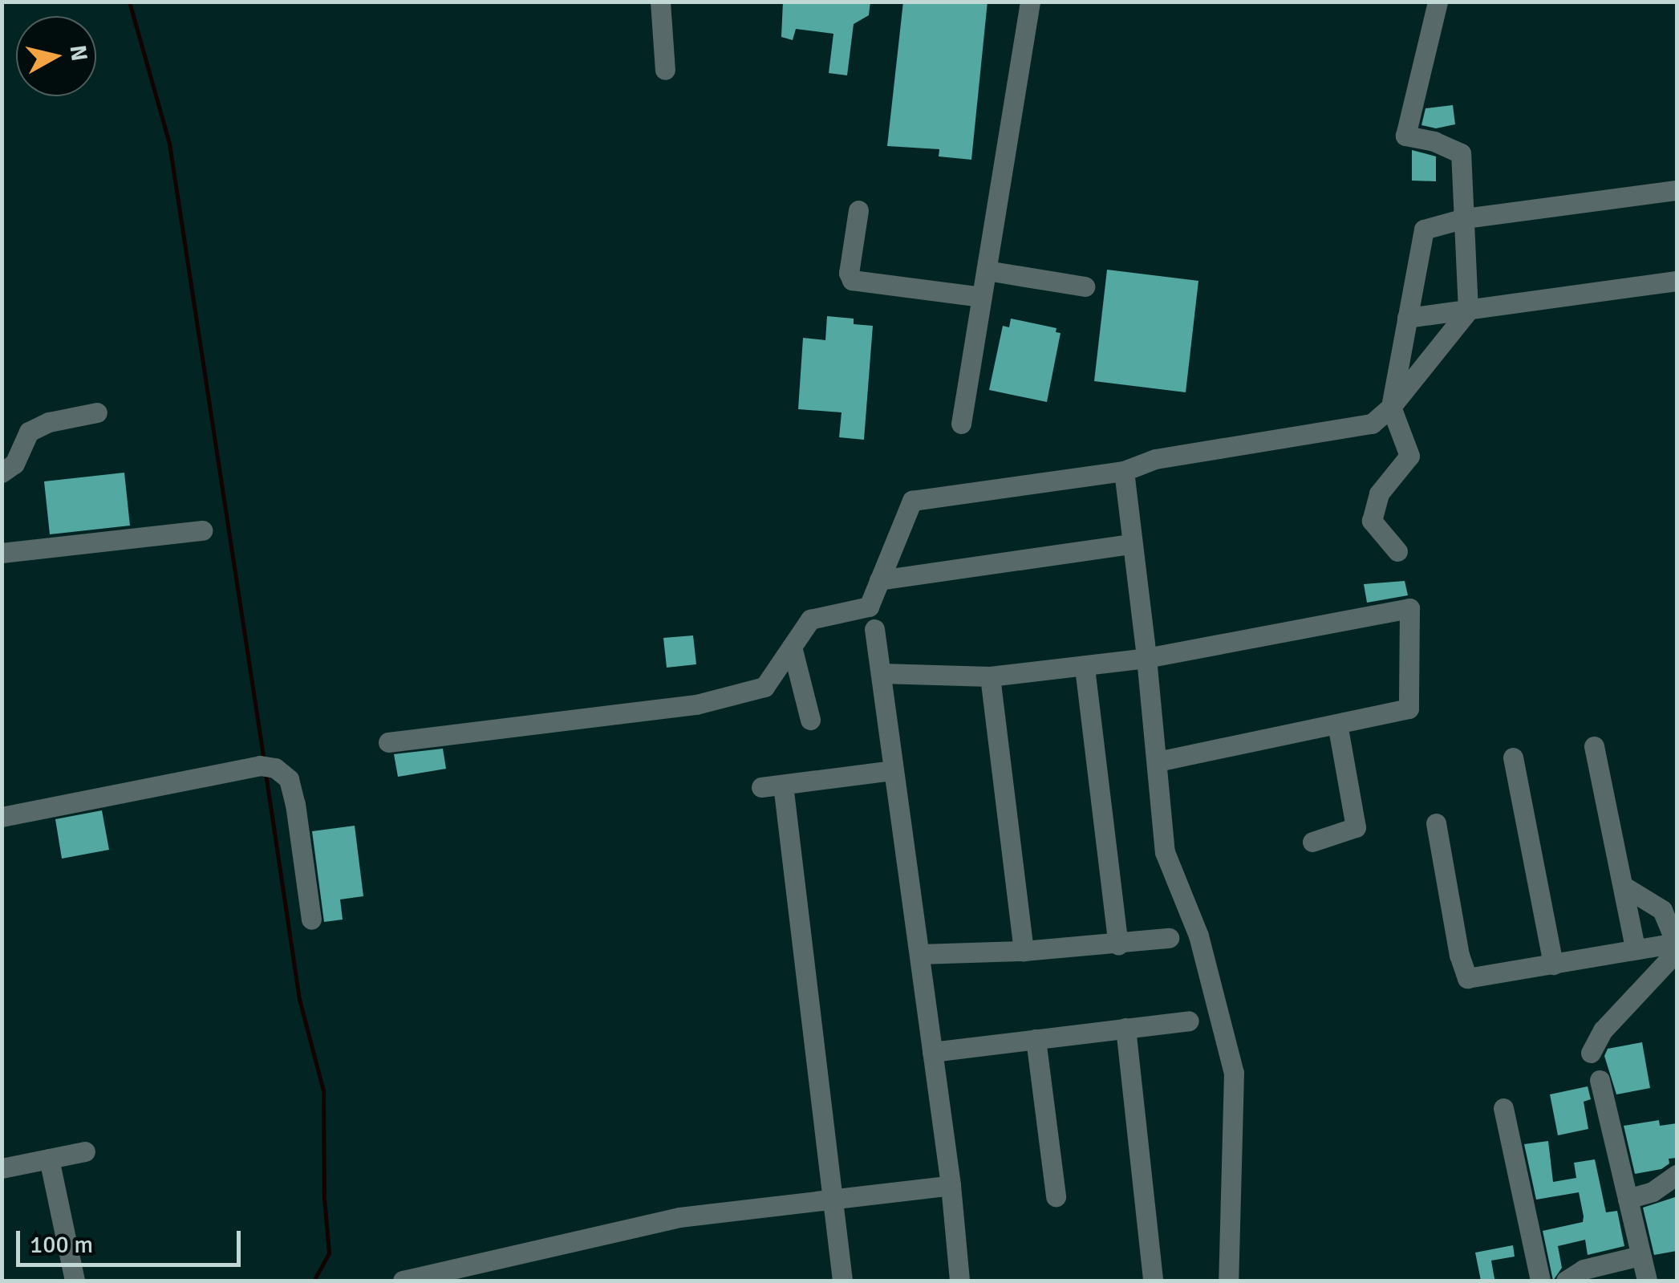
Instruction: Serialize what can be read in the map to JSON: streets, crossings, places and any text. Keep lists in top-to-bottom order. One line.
{"scale_bar":"100 m","north":"right"}
